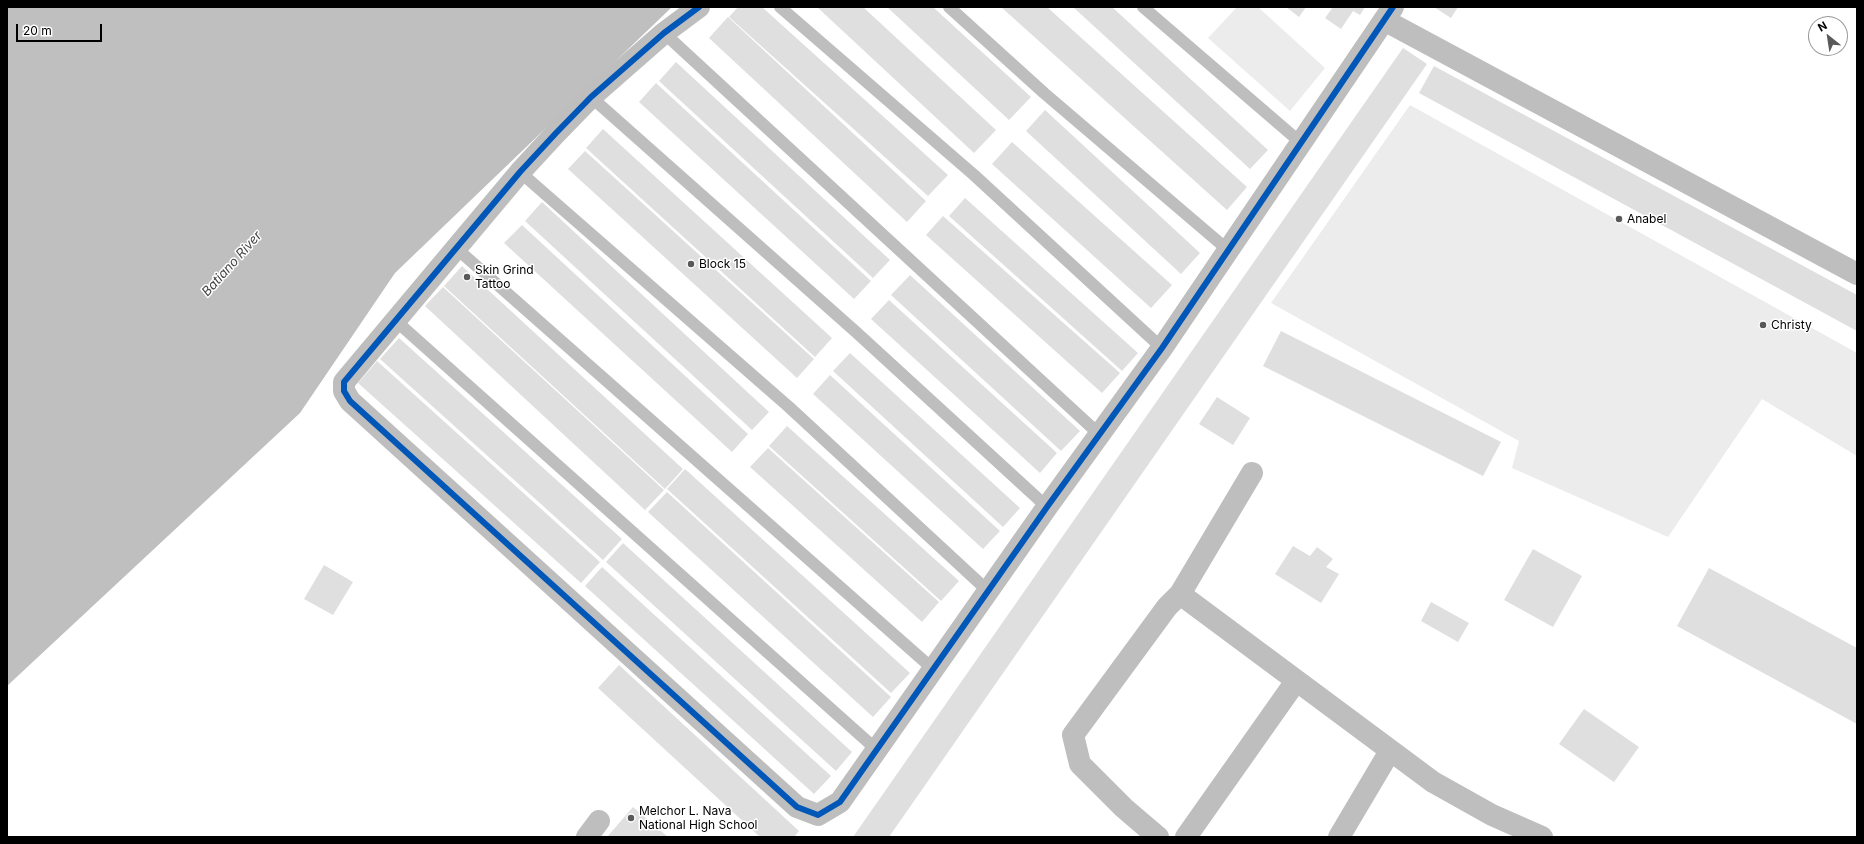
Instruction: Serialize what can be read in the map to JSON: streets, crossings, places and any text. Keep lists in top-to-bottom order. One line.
{"water":["Batiano River"],"places":["Anabel","Block 15","Skin Grind Tattoo","Christy","Melchor L. Nava National High School"],"scale_bar":"20 m","north":"top left"}
